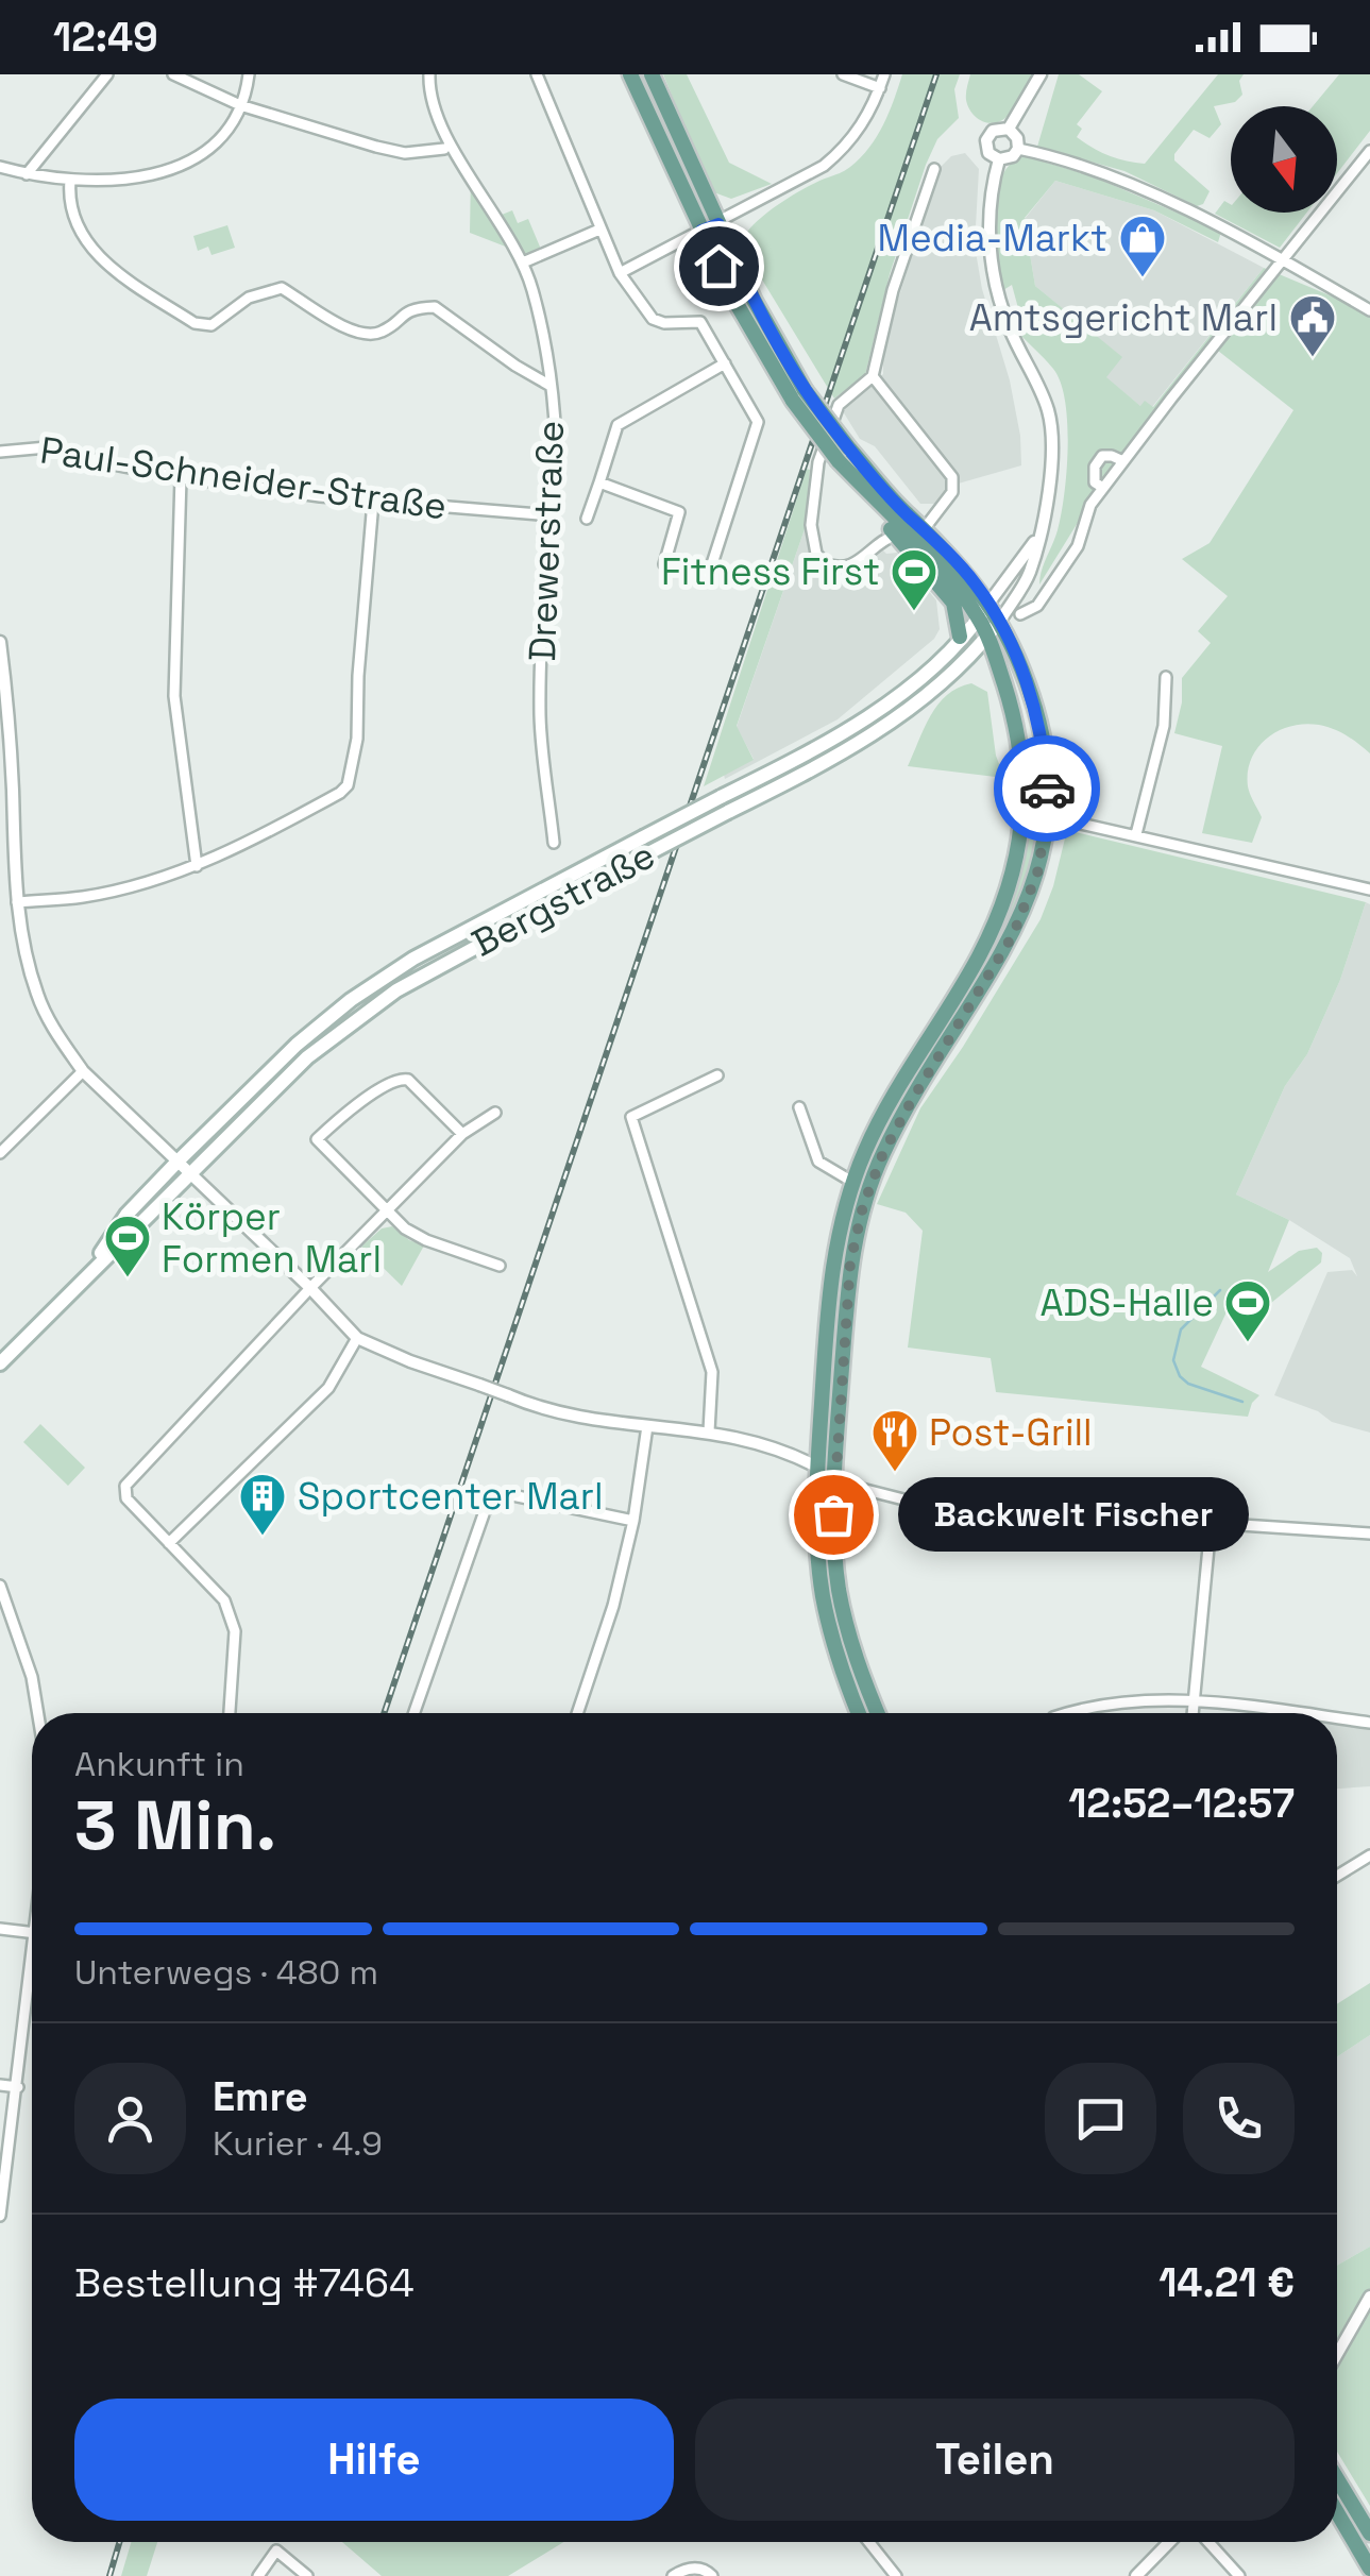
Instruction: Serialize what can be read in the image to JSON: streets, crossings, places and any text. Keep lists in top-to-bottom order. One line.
{"streets":{"main road":["Bergstraße"],"street":["Paul-Schneider-Straße","Drewerstraße"]},"crossings":[["Paul-Schneider-Straße","Drewerstraße"]],"places":{"shop":["Media-Markt"],"public building":["Amtsgericht Marl"],"sports":["Fitness First","Körper Formen Marl","ADS-Halle"],"restaurant":["Post-Grill"],"other":["Backwelt Fischer"],"building":["Sportcenter Marl"]},"north":"bottom","page":{"status":"12:49","bubble":"Backwelt Fischer","heading":["3 Min.","Ankunft in","12:52–12:57"],"panel":["Emre","Kurier · 4.9","Bestellung #7464","14.21 €"],"bar":"Unterwegs · 480 m","buttons":["Hilfe","Teilen"]}}
